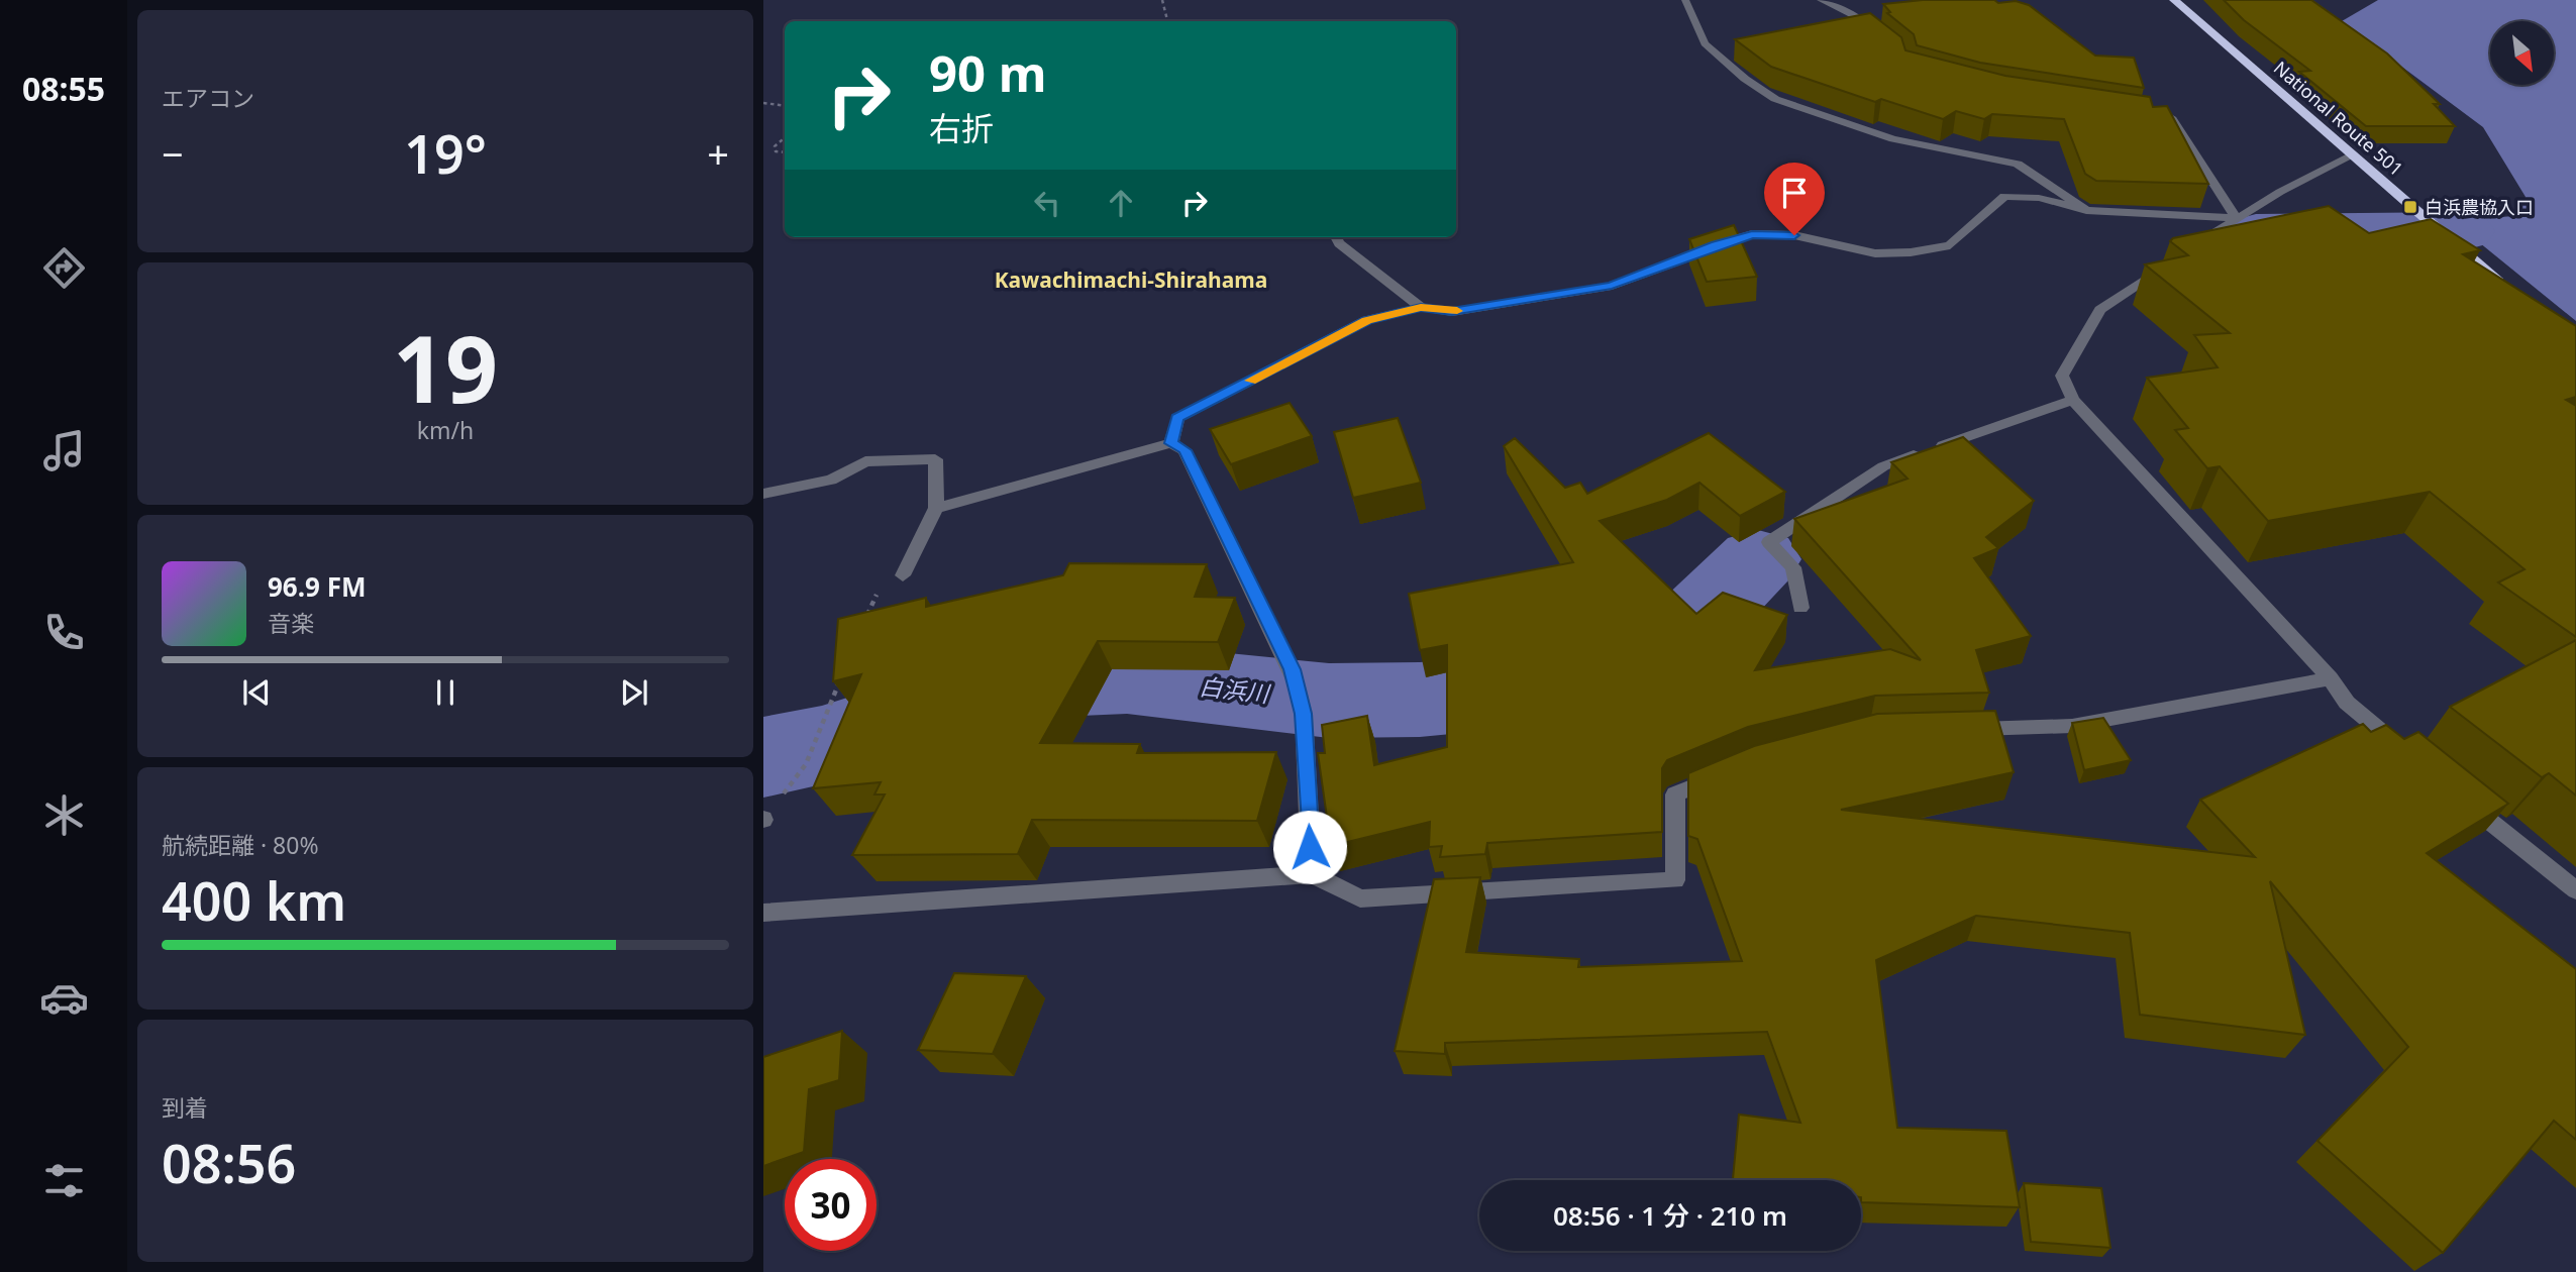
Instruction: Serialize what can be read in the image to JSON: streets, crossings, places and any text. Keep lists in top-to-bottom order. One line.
{"streets":{"highway":["National Route 501"]},"districts":["Kawachimachi-Shirahama"],"water":["白浜川"],"places":{"transit":["白浜農協入口"]},"north":"bottom right","page":{"tabs":"08:55","tile":["エアコン",["19","km/h"],["航続距離 · 80%","400 km"],["到着","08:56"]],"turn":["90 m","右折"],"heat":["−","19°","+"],"song":["96.9 FM","音楽"],"limit":"30","trip":"08:56 · 1 分 · 210 m"}}
